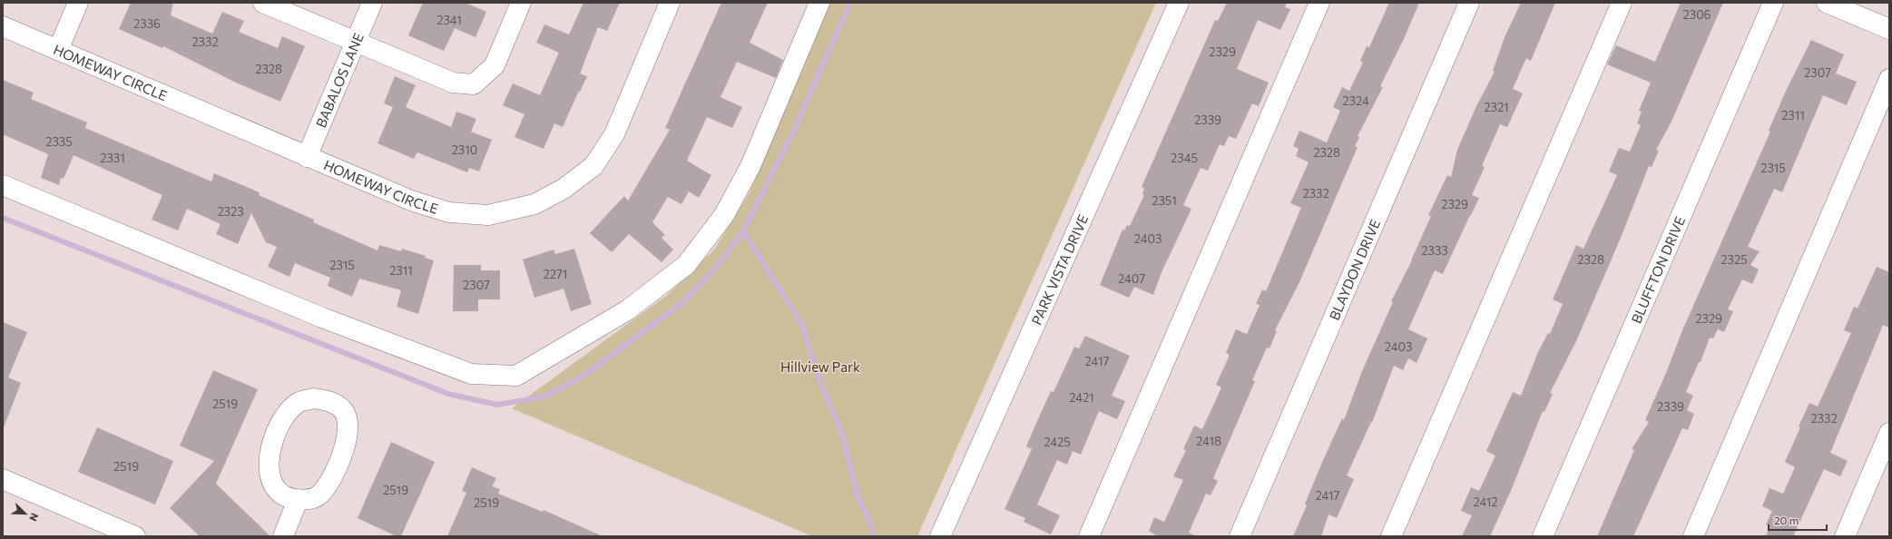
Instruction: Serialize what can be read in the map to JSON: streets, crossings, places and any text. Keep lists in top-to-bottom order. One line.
{"streets":{"street":["HOMEWAY CIRCLE","BABALOS LANE","PARK VISTA DRIVE","BLAYDON DRIVE","BLUFFTON DRIVE"]},"crossings":[["HOMEWAY CIRCLE","BABALOS LANE"]],"parks":["Hillview Park"],"house_numbers":["2306","2341","2336","2332","2329","2328","2307","2324","2321","2311","2339","2335","2310","2328","2331","2345","2315","2332","2351","2329","2323","2403","2333","2328","2325","2315","2311","2271","2407","2307","2329","2403","2417","2421","2519","2339","2332","2418","2425","2519","2519","2417","2412","2519"],"scale_bar":"20 m","north":"bottom right"}
